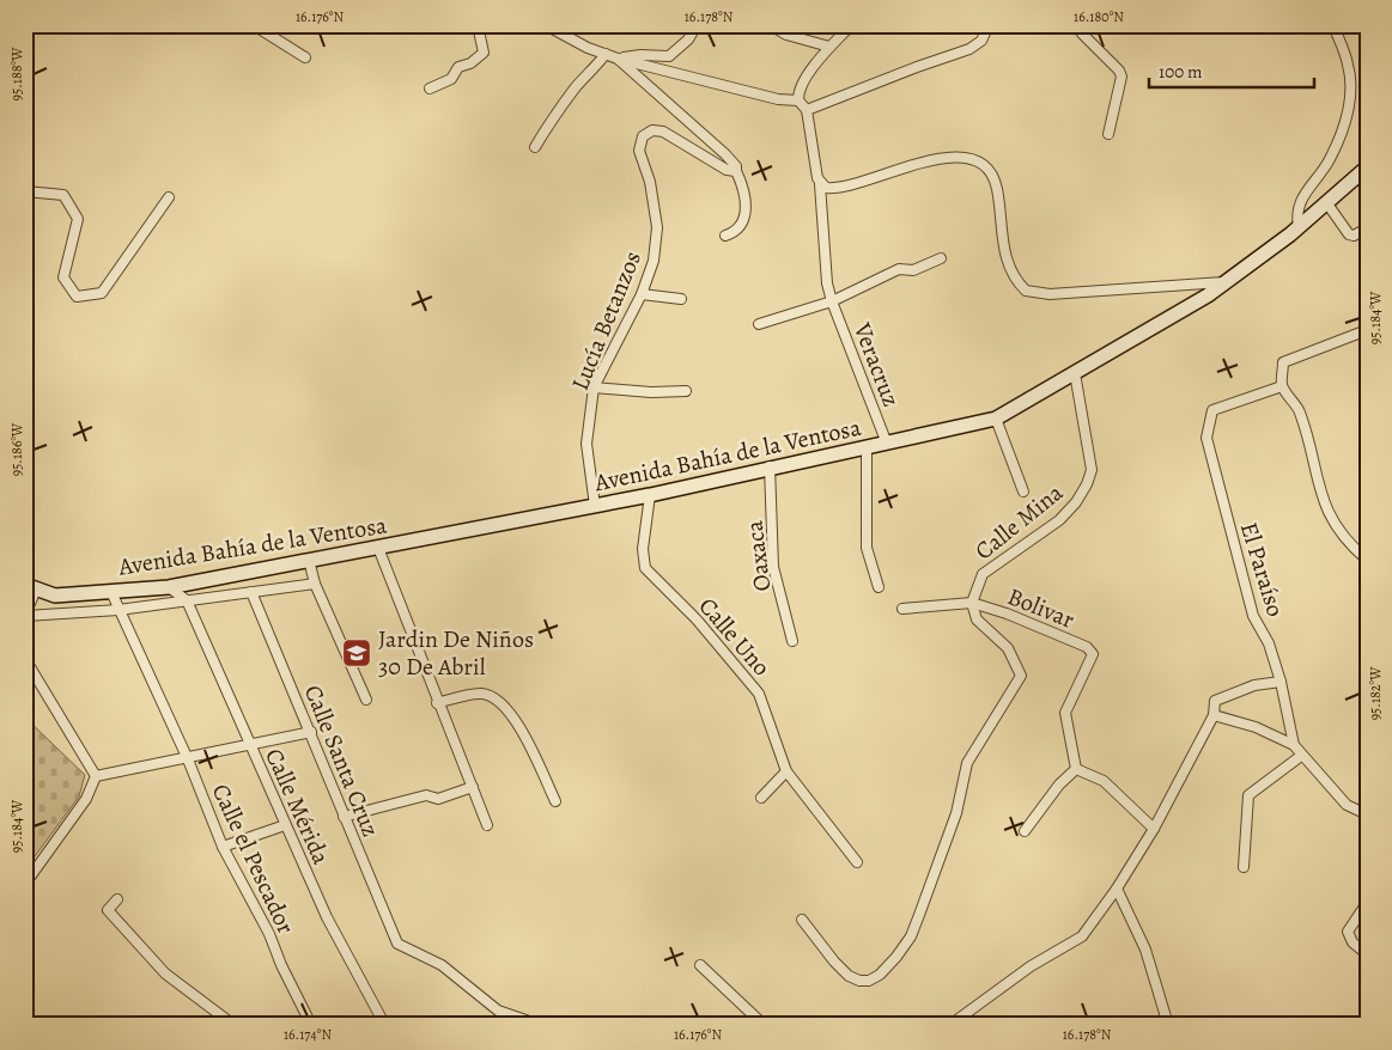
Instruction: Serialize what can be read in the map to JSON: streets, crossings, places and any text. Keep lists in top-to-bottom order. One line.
{"streets":{"main road":["Avenida Bahía de la Ventosa"],"street":["Lucía Betanzos","Veracruz","Calle Mina","Oaxaca","El Paraíso","Bolivar","Calle Uno","Calle Santa Cruz","Calle Mérida","Calle el Pescador"]},"crossings":[["Lucía Betanzos","Avenida Bahía de la Ventosa"],["Veracruz","Avenida Bahía de la Ventosa"],["Avenida Bahía de la Ventosa","Calle Mina"],["Avenida Bahía de la Ventosa","Oaxaca"],["Avenida Bahía de la Ventosa","Calle Uno"],["Avenida Bahía de la Ventosa","Calle el Pescador"],["Calle Mina","Bolivar"]],"places":{"school or university":["Jardin De Niños 30 De Abril"]},"scale_bar":"100 m","coordinates":["16.176°N","16.178°N","16.180°N","95.188°W","95.184°W","95.186°W","95.182°W","16.174°N"]}
